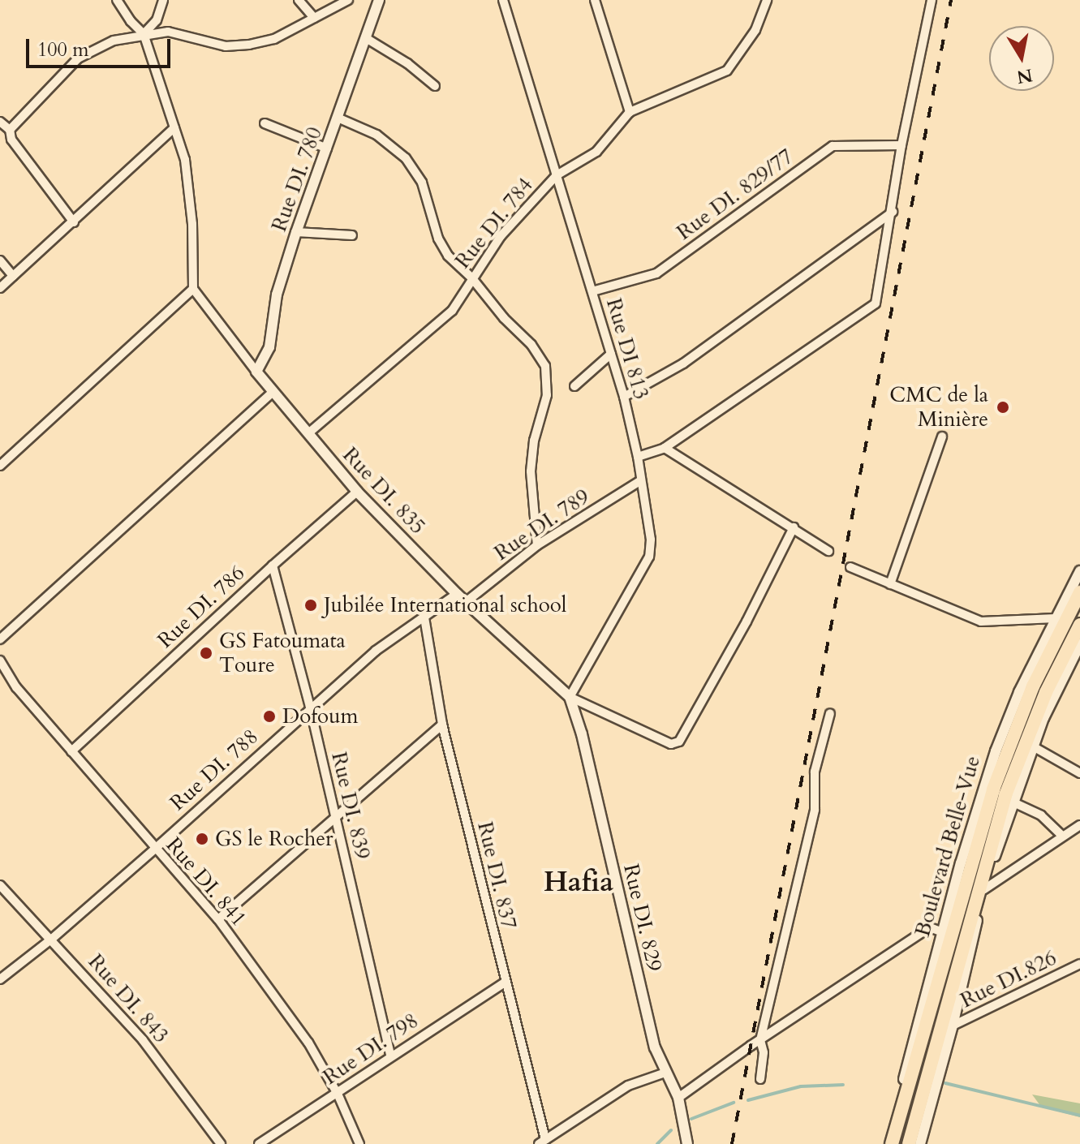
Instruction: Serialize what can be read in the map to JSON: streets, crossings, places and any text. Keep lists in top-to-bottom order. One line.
{"streets":{"main road":["Boulevard Belle-Vue"],"street":["Rue DI. 780","Rue DI. 829/77","Rue DI. 784","Rue DI 813","Rue DI. 835","Rue DI. 789","Rue DI. 786","Rue DI. 788","Rue DI. 839","Rue DI. 837","Rue DI. 841","Rue DI. 829","Rue DI.826","Rue DI. 843","Rue DI. 798"]},"crossings":[["Rue DI. 780","Rue DI. 835"],["Rue DI. 829/77","Rue DI 813"],["Rue DI. 784","Rue DI 813"],["Rue DI. 784","Rue DI. 835"],["Rue DI 813","Rue DI. 835"],["Rue DI 813","Rue DI. 789"],["Rue DI 813","Rue DI. 829"],["Rue DI. 835","Rue DI. 789"],["Rue DI. 835","Rue DI. 786"],["Rue DI. 835","Rue DI. 788"],["Rue DI. 835","Rue DI. 829"],["Rue DI. 786","Rue DI. 839"],["Rue DI. 786","Rue DI. 841"],["Rue DI. 788","Rue DI. 839"],["Rue DI. 788","Rue DI. 837"],["Rue DI. 788","Rue DI. 841"],["Rue DI. 788","Rue DI. 843"],["Rue DI. 839","Rue DI. 798"],["Rue DI. 837","Rue DI. 798"],["Rue DI. 841","Rue DI. 798"]],"districts":["Hafia"],"places":["CMC de la Minière","Jubilée International school","GS Fatoumata Toure","Dofoum","GS le Rocher"],"scale_bar":"100 m","north":"bottom"}
